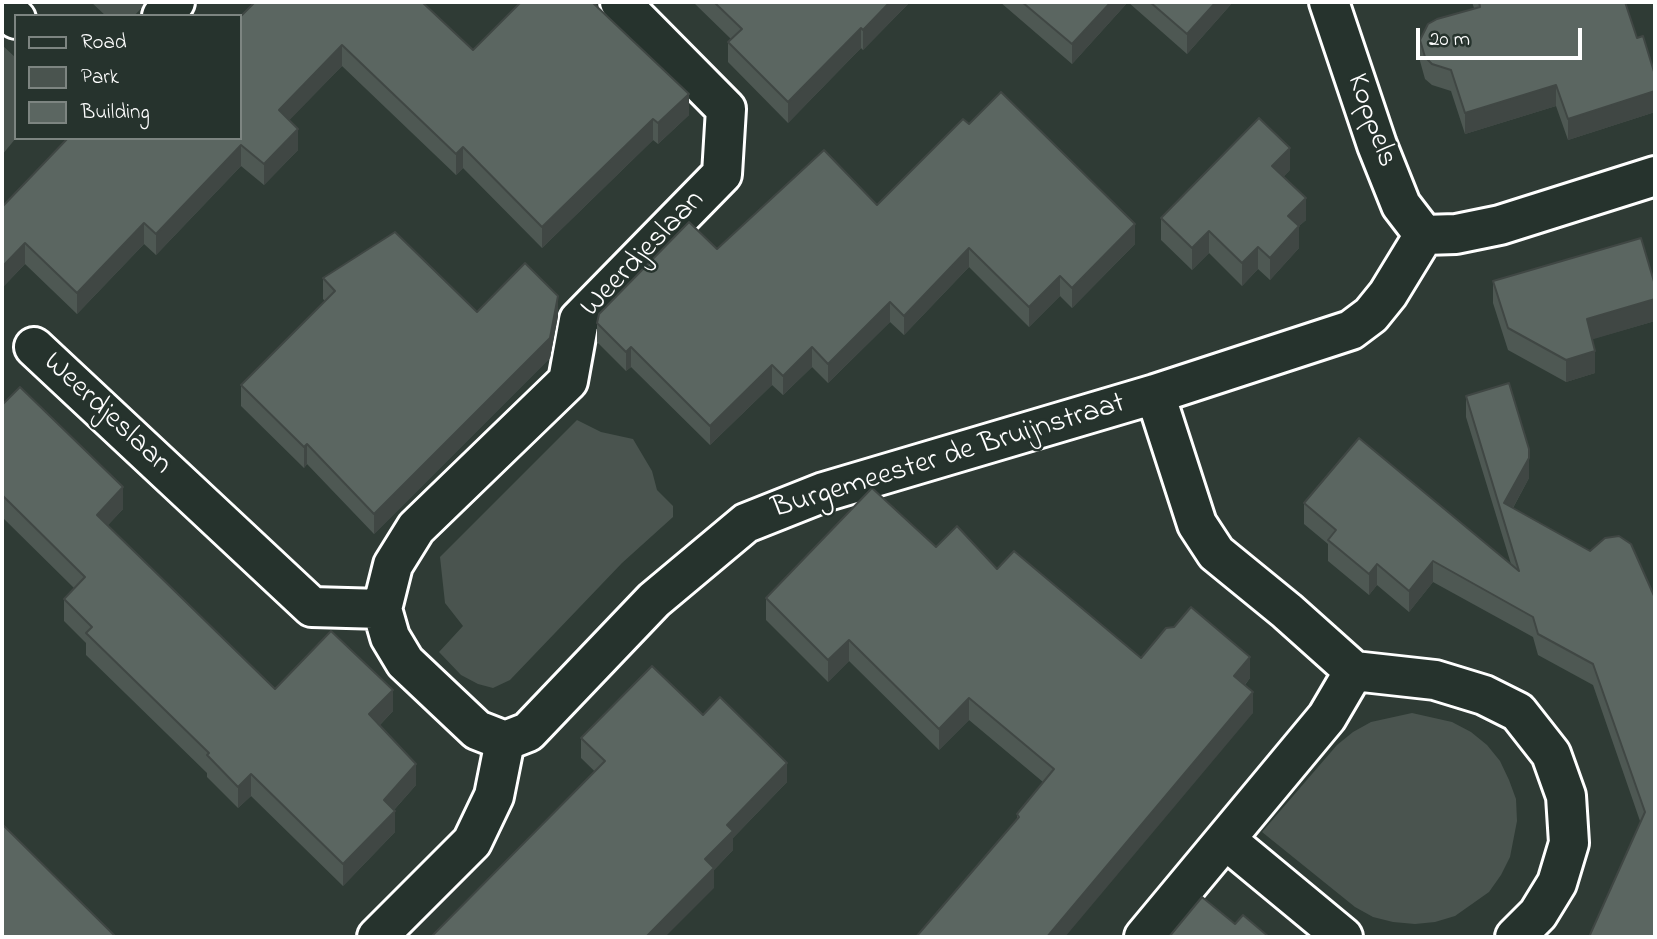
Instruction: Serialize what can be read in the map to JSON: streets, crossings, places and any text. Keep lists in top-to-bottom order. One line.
{"streets":{"street":["Koppels","Weerdjeslaan","Burgemeester de Bruijnstraat"]},"crossings":[["Koppels","Burgemeester de Bruijnstraat"]],"legend":["Road","Park","Building"],"scale_bar":"20 m"}
